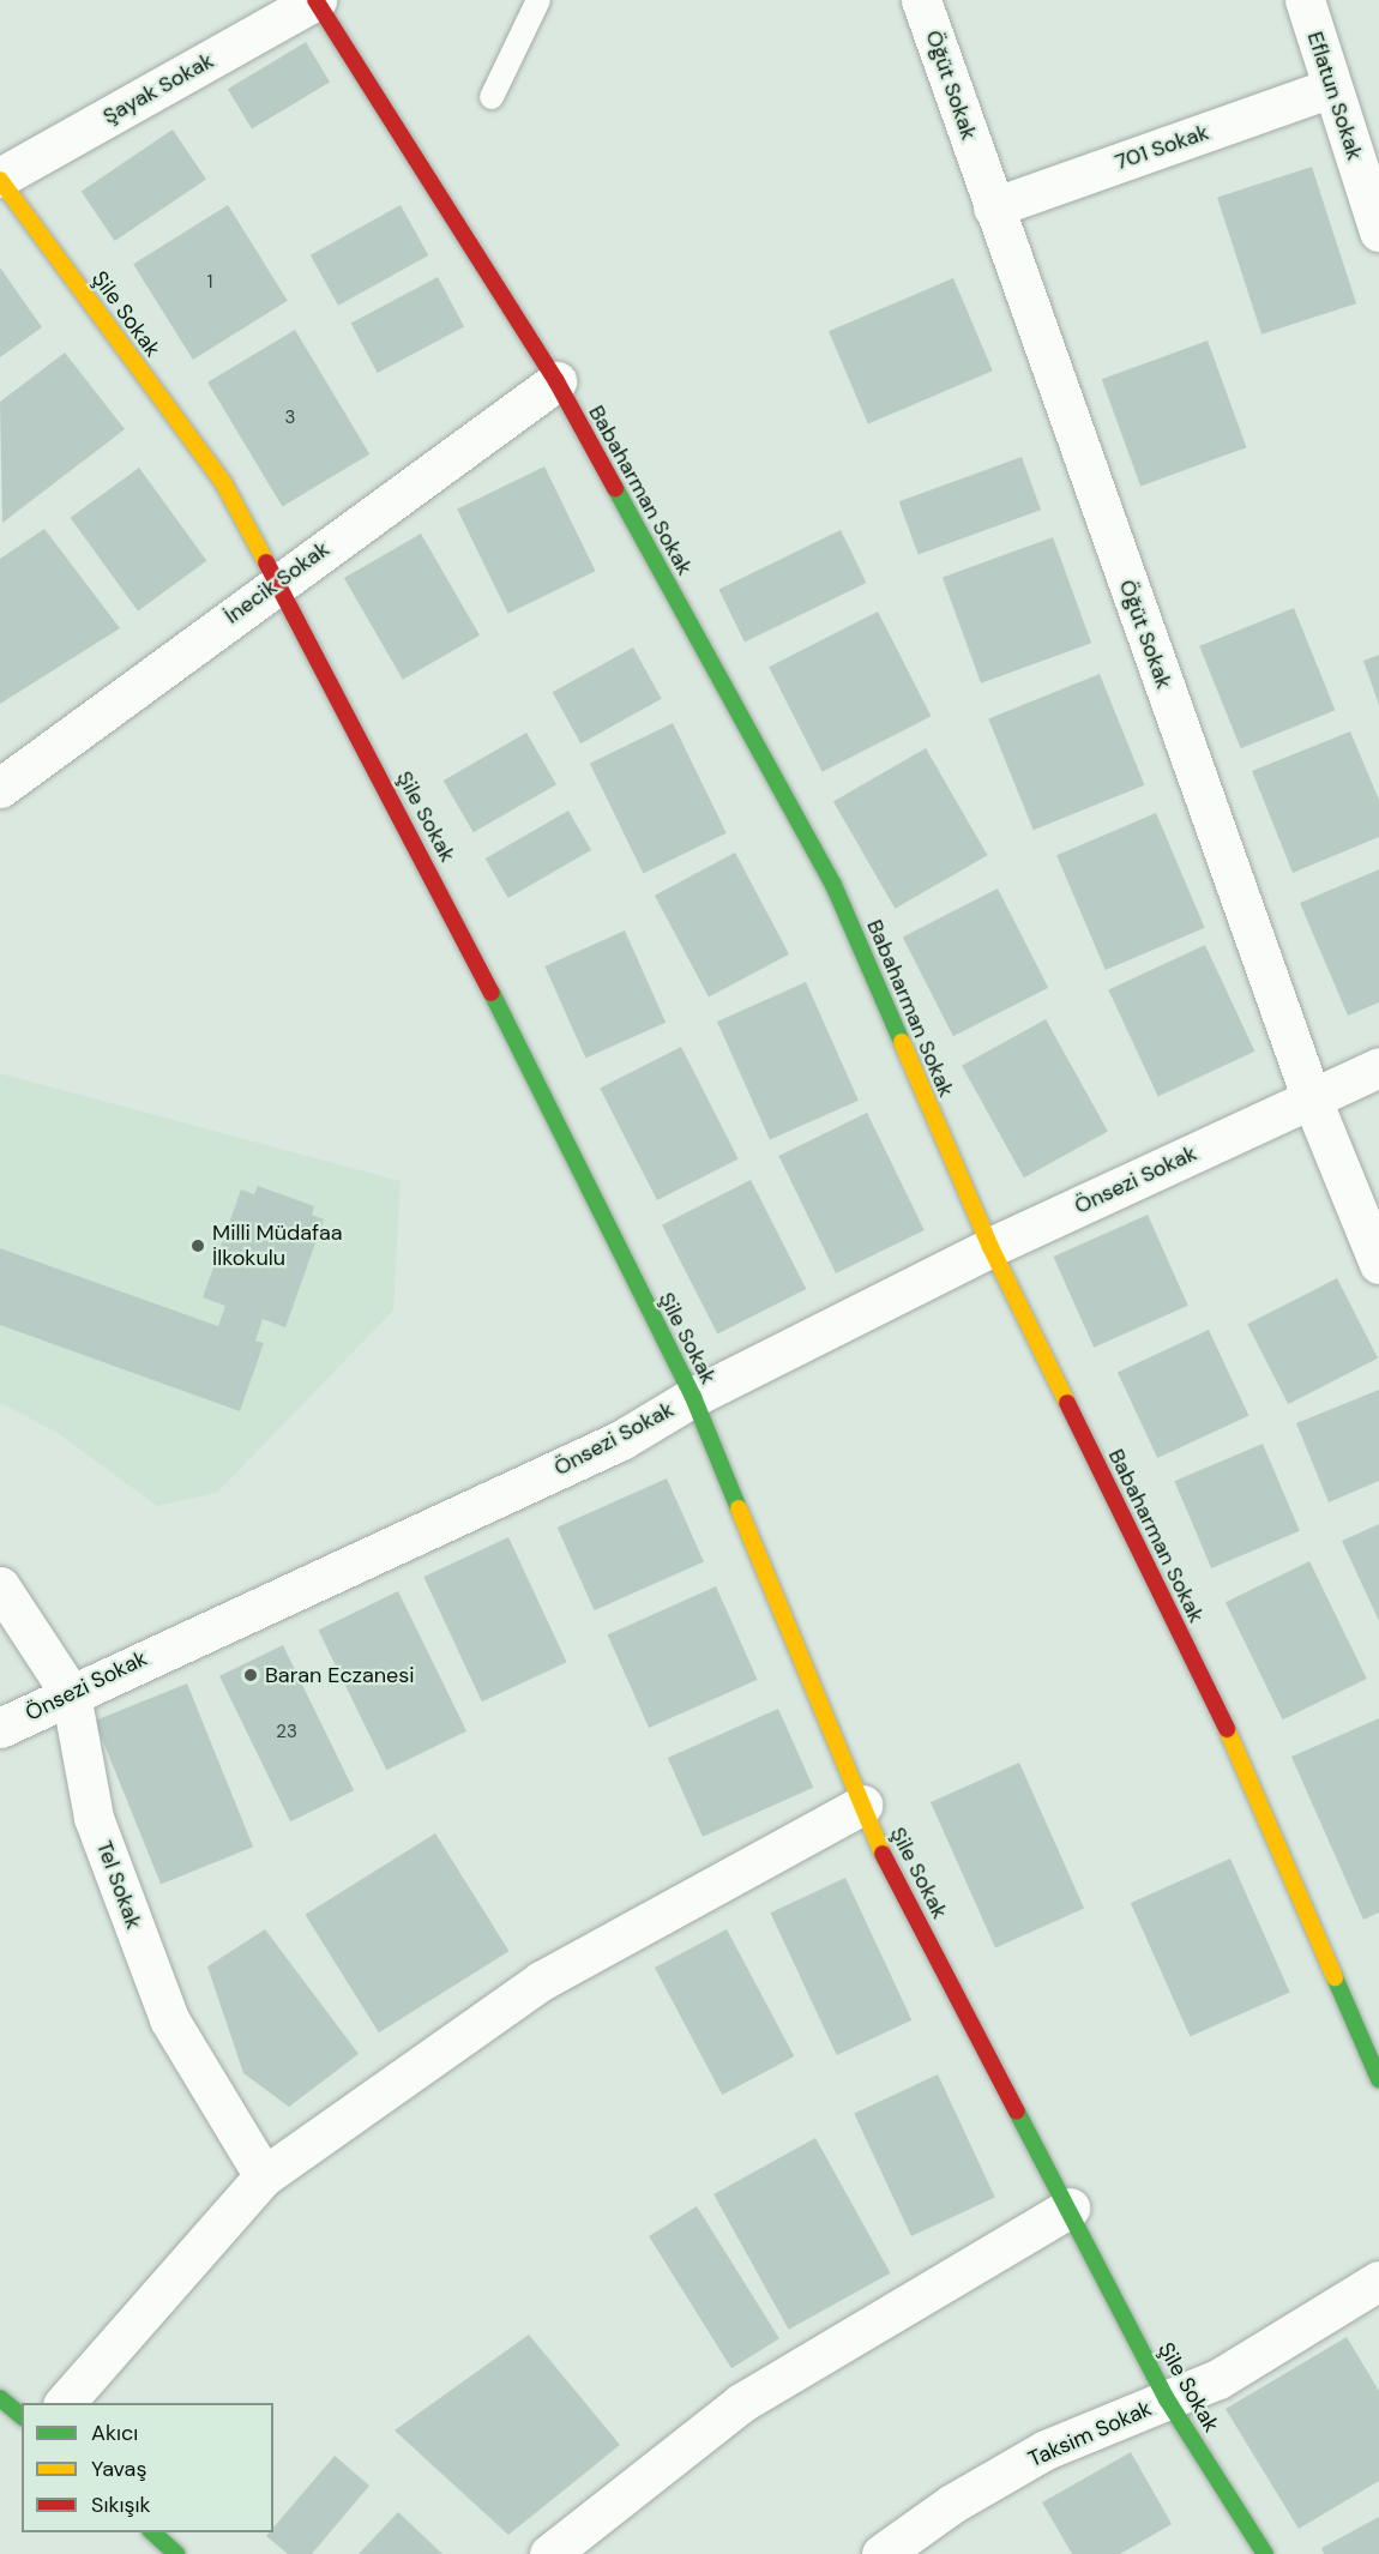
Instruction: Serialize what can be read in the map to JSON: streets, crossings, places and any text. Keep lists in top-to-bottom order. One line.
{"streets":{"street":["Öğüt Sokak","Şayak Sokak","Eflatun Sokak","701 Sokak","Şile Sokak","Babaharman Sokak","İnecik Sokak","Önsezi Sokak","Tel Sokak","Taksim Sokak"]},"crossings":[["Öğüt Sokak","701 Sokak"],["Öğüt Sokak","Önsezi Sokak"],["Şayak Sokak","Şile Sokak"],["Şayak Sokak","Babaharman Sokak"],["Eflatun Sokak","701 Sokak"],["Şile Sokak","İnecik Sokak"],["Şile Sokak","Önsezi Sokak"],["Şile Sokak","Taksim Sokak"],["Babaharman Sokak","İnecik Sokak"],["Babaharman Sokak","Önsezi Sokak"],["Önsezi Sokak","Tel Sokak"]],"places":["Milli Müdafaa İlkokulu","Baran Eczanesi"],"house_numbers":["1","3","23"],"legend":["Akıcı","Yavaş","Sıkışık"]}
